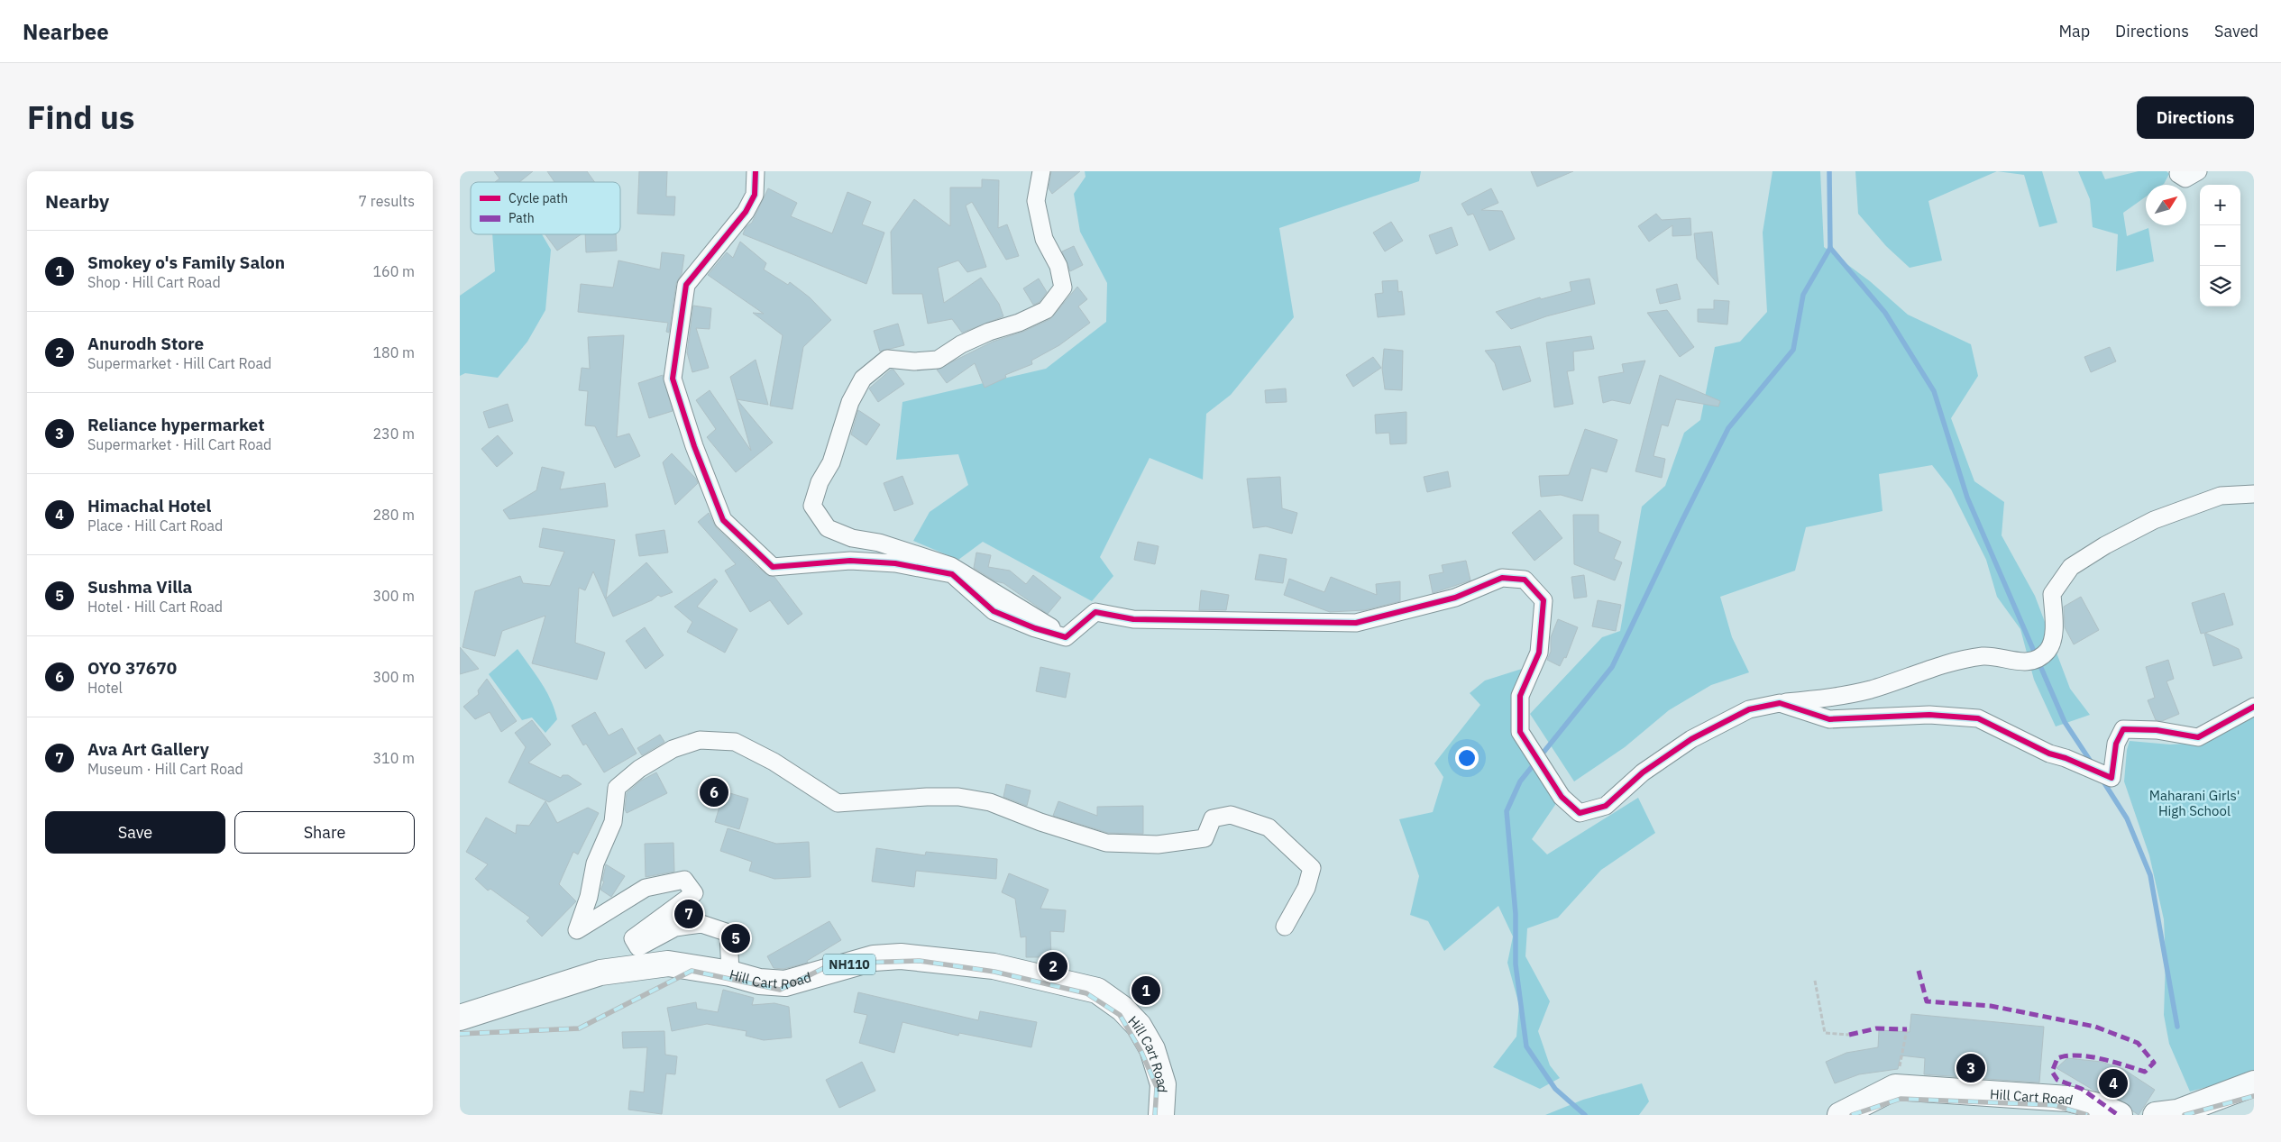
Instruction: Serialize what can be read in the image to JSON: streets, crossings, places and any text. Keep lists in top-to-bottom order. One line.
{"streets":{"highway":["NH110","Hill Cart Road"]},"parks":["Maharani Girls' High School"],"legend":["Cycle path","Path"],"north":"top right","page":{"header":"Nearbee","nav":["Map","Directions","Saved"],"title":"Find us","buttons":["Directions",["Save","Share"]],"heading":["Nearby","7 results"],"map_buttons":["+","−"],"list":[{"mark":"1","name":"Smokey o's Family Salon","note":"Shop · Hill Cart Road","value":"160 m"},{"mark":"2","name":"Anurodh Store","note":"Supermarket · Hill Cart Road","value":"180 m"},{"mark":"3","name":"Reliance hypermarket","note":"Supermarket · Hill Cart Road","value":"230 m"},{"mark":"4","name":"Himachal Hotel","note":"Place · Hill Cart Road","value":"280 m"},{"mark":"5","name":"Sushma Villa","note":"Hotel · Hill Cart Road","value":"300 m"},{"mark":"6","name":"OYO 37670","note":"Hotel","value":"300 m"},{"mark":"7","name":"Ava Art Gallery","note":"Museum · Hill Cart Road","value":"310 m"}],"pins":["6","7","5","2","1","3","4"]}}
